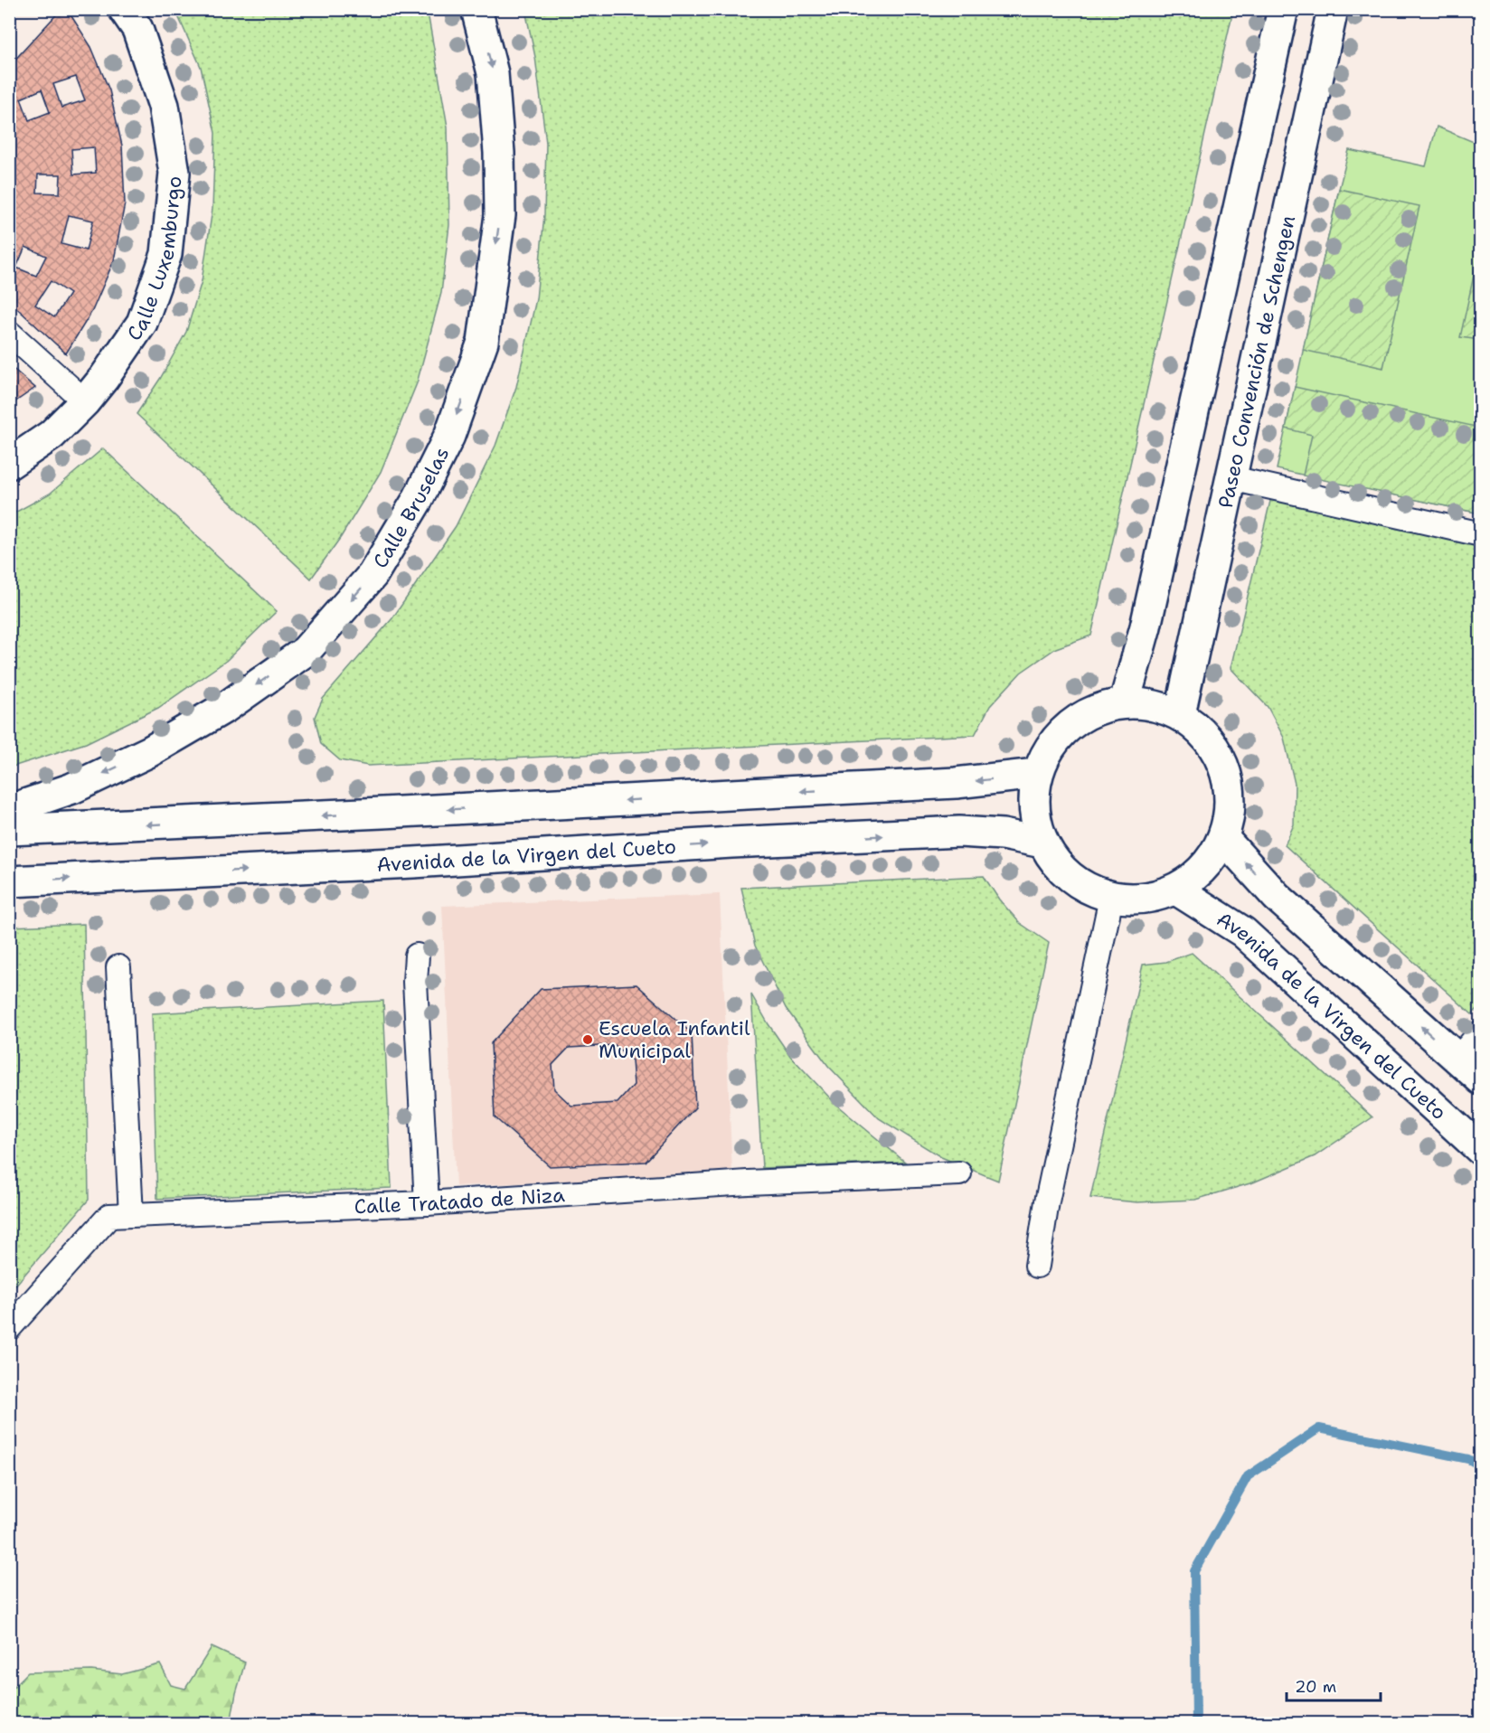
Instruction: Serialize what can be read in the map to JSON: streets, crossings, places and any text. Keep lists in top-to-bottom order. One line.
{"streets":{"main road":["Calle Luxemburgo","Paseo Convención de Schengen","Calle Bruselas","Avenida de la Virgen del Cueto"],"street":["Calle Tratado de Niza"]},"one_way":["Calle Bruselas"],"places":["Escuela Infantil Municipal"],"scale_bar":"20 m"}
